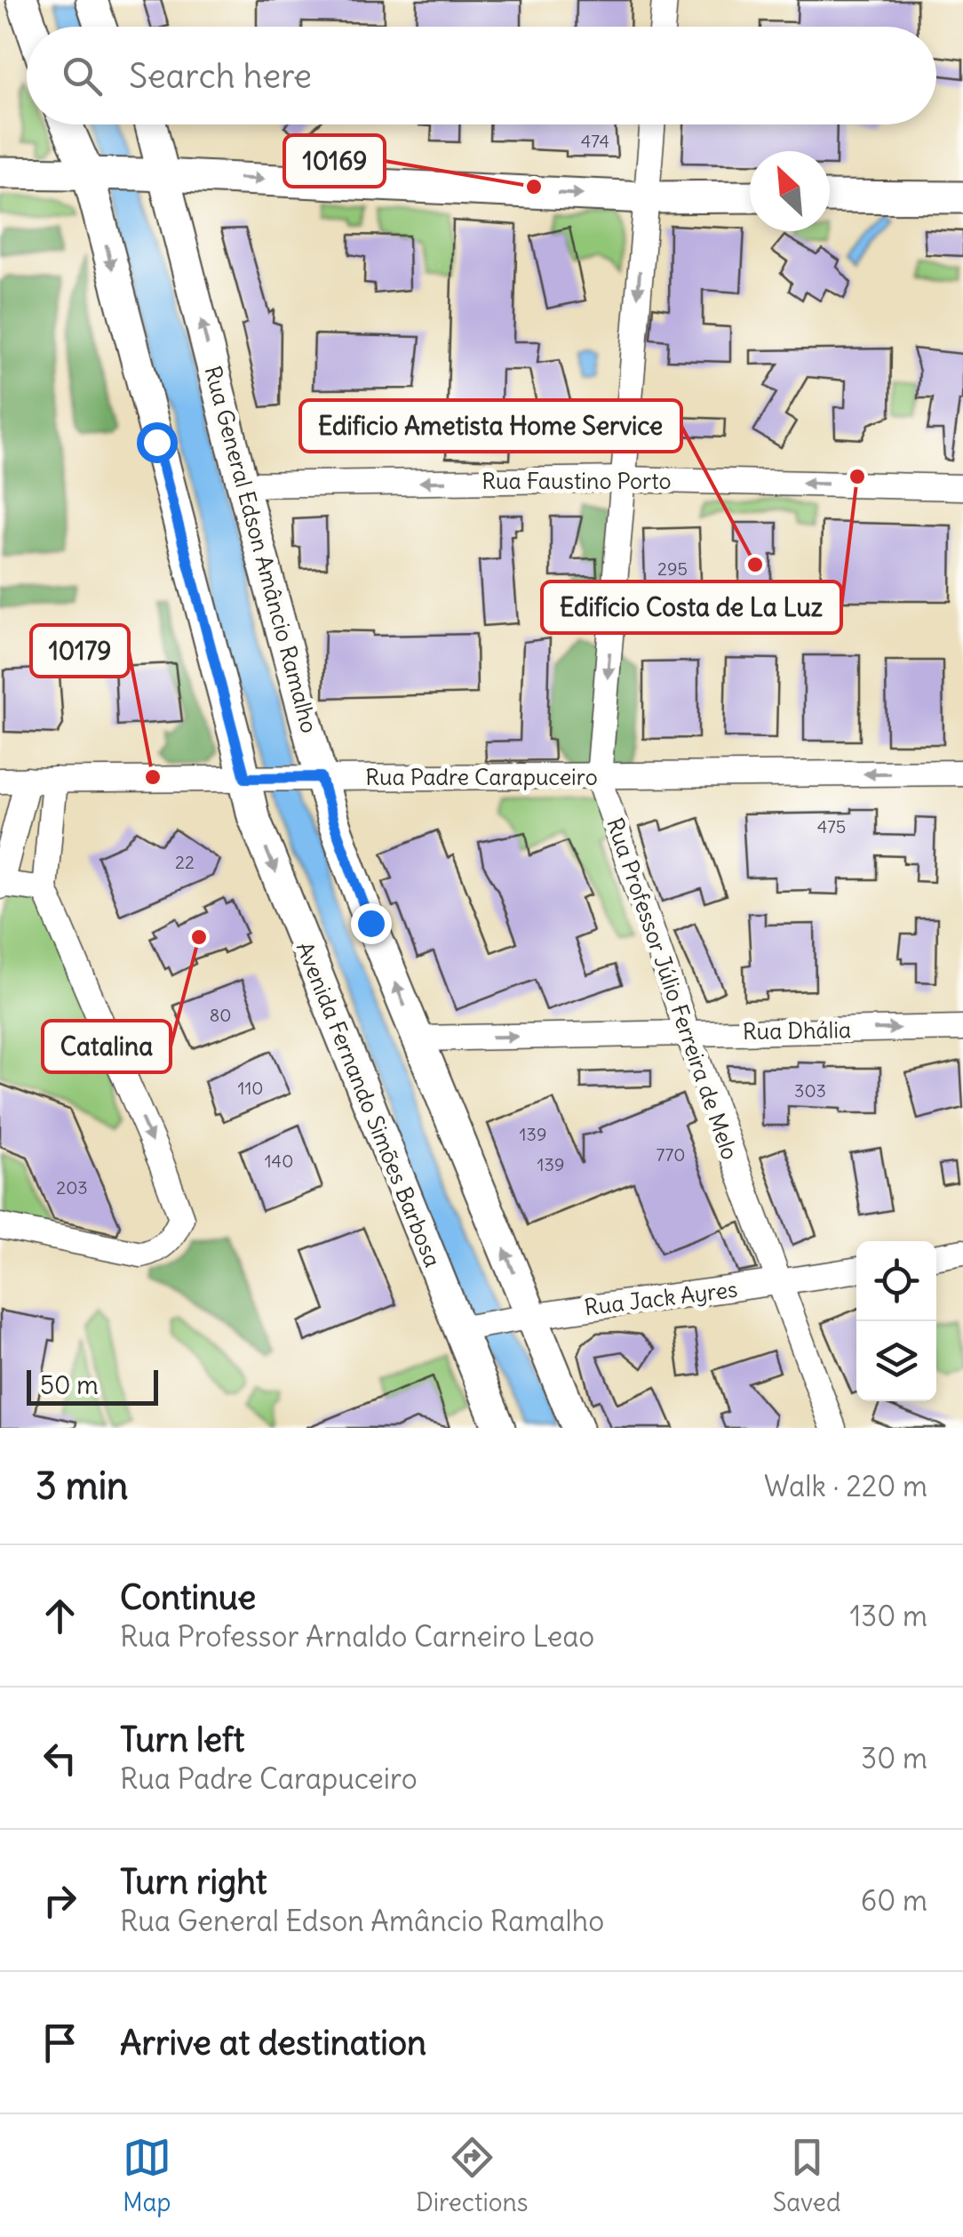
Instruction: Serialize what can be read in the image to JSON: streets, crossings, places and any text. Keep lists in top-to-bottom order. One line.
{"streets":{"main road":["Rua General Edson Amâncio Ramalho","Avenida Fernando Simões Barbosa"],"street":["Rua Faustino Porto","Rua Padre Carapuceiro","Rua Professor Júlio Ferreira de Melo","Rua Dhália","Rua Jack Ayres"]},"crossings":[["Rua Faustino Porto","Rua General Edson Amâncio Ramalho"],["Rua Faustino Porto","Rua Professor Júlio Ferreira de Melo"],["Rua General Edson Amâncio Ramalho","Rua Padre Carapuceiro"],["Rua General Edson Amâncio Ramalho","Rua Dhália"],["Rua General Edson Amâncio Ramalho","Rua Jack Ayres"],["Rua Padre Carapuceiro","Rua Professor Júlio Ferreira de Melo"],["Rua Padre Carapuceiro","Avenida Fernando Simões Barbosa"],["Rua Professor Júlio Ferreira de Melo","Rua Dhália"],["Rua Professor Júlio Ferreira de Melo","Rua Jack Ayres"],["Avenida Fernando Simões Barbosa","Rua Jack Ayres"]],"one_way":["Rua Faustino Porto","Rua General Edson Amâncio Ramalho","Rua Padre Carapuceiro","Rua Professor Júlio Ferreira de Melo","Rua Dhália","Avenida Fernando Simões Barbosa"],"places":["10169","Edifício Costa de La Luz","Edificio Ametista Home Service","10179","Catalina"],"house_numbers":["474","295","475","22","80","110","303","139","770","140","139","203"],"scale_bar":"50 m","north":"top left","page":{"search":"Search here","scale":"50 m","heading":["3 min","Walk · 220 m"],"list":[["Continue","Rua Professor Arnaldo Carneiro Leao","130 m"],["Turn left","Rua Padre Carapuceiro","30 m"],["Turn right","Rua General Edson Amâncio Ramalho","60 m"],"Arrive at destination"],"nav":["Map","Directions","Saved"]}}
